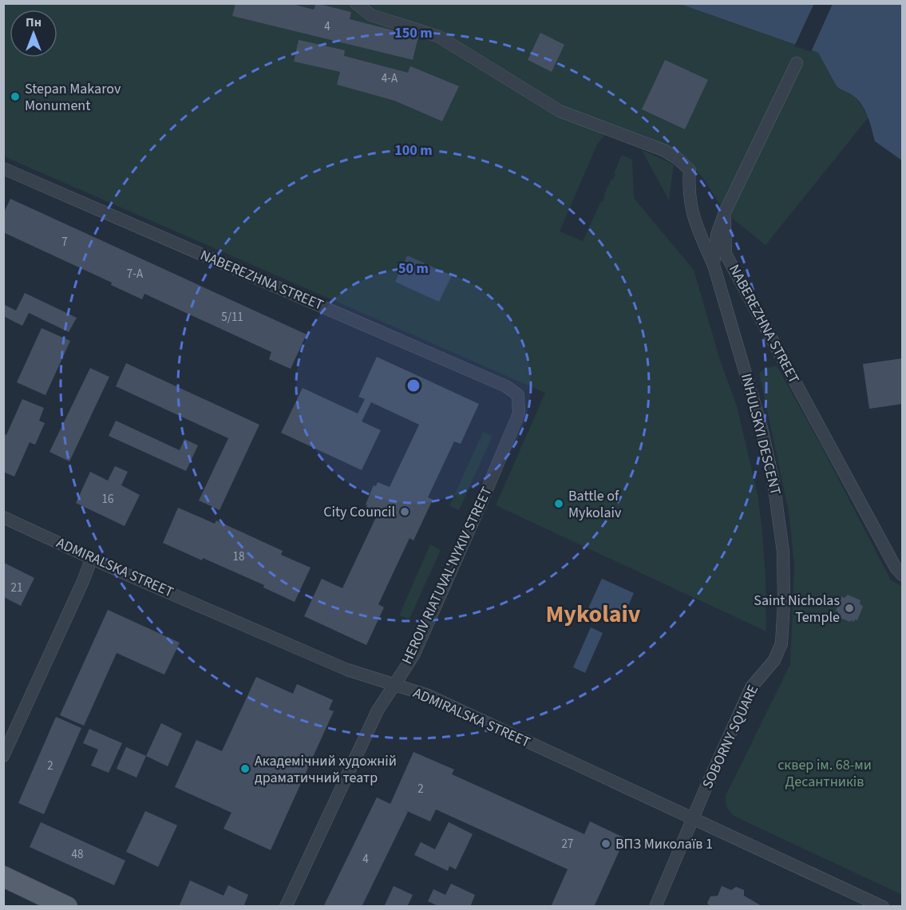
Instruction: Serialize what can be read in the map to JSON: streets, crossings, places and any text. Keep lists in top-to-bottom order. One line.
{"streets":{"street":["NABEREZHNA STREET","INHULSKYI DESCENT","ADMIRALSKA STREET","HEROIV RIATUVAL'NYKIV STREET","SOBORNY SQUARE"]},"crossings":[["NABEREZHNA STREET","INHULSKYI DESCENT"],["NABEREZHNA STREET","HEROIV RIATUVAL'NYKIV STREET"],["INHULSKYI DESCENT","SOBORNY SQUARE"],["ADMIRALSKA STREET","HEROIV RIATUVAL'NYKIV STREET"],["ADMIRALSKA STREET","SOBORNY SQUARE"]],"districts":["Mykolaiv"],"parks":["сквер ім. 68-ми Десантників"],"places":["Stepan Makarov Monument","Battle of Mykolaiv","City Council","Saint Nicholas Temple","Академічний художній драматичний театр","ВПЗ Миколаїв 1"],"house_numbers":["4","4-А","7","7-А","5/11","16","18","21","2","2","27","48","4"],"north":"top","rings":["150 m","100 m","50 m"]}
